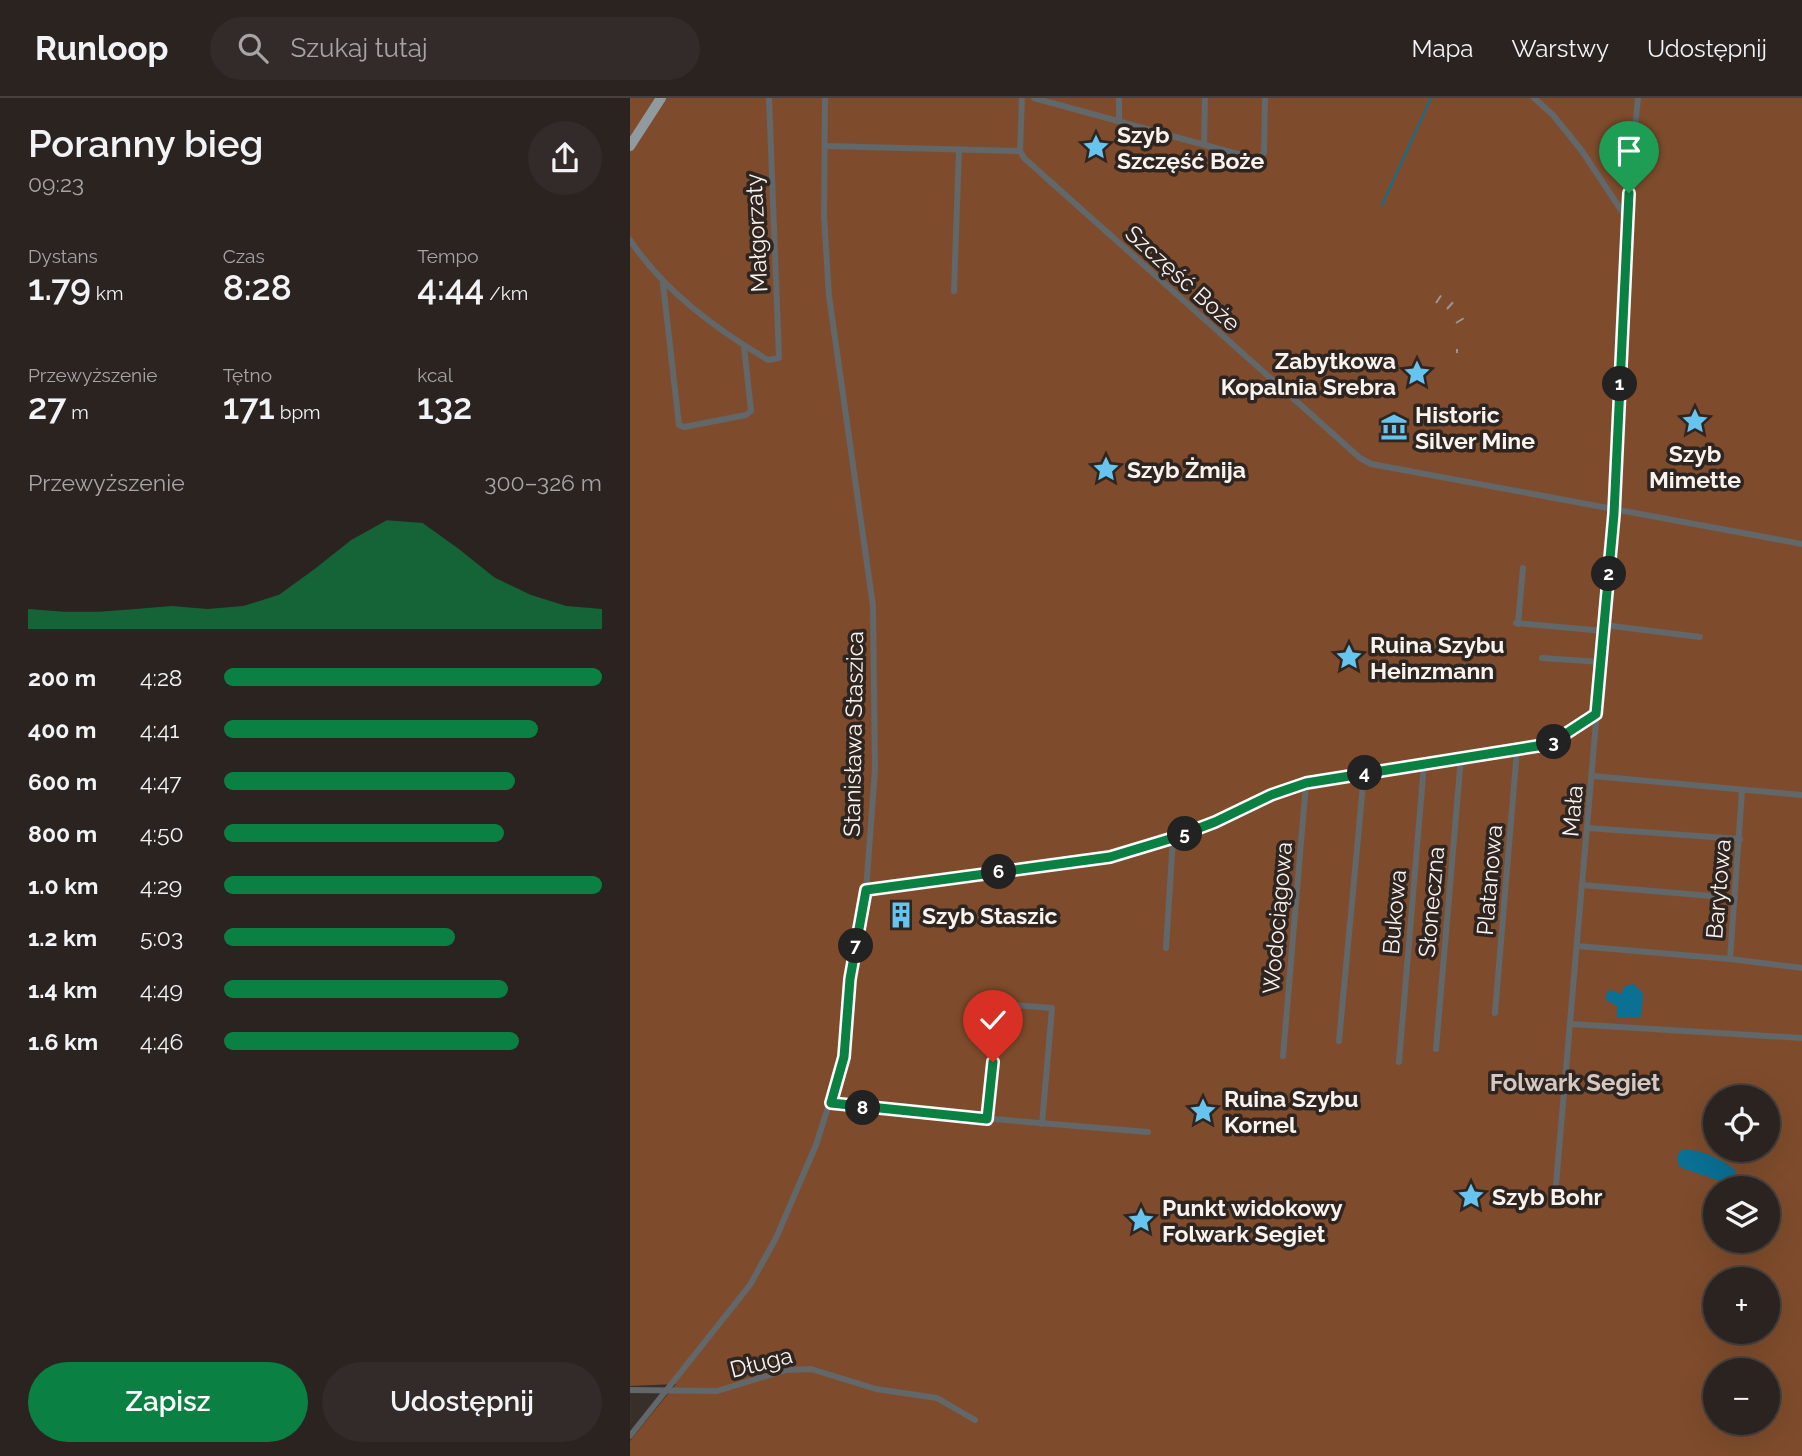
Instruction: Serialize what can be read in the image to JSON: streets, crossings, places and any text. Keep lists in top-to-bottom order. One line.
{"streets":{"street":["Małgorzaty","Szczęść Boże","Stanisława Staszica","Mała","Platanowa","Barytowa","Słoneczna","Bukowa","Wodociągowa","Długa"]},"crossings":[["Szczęść Boże","Mała"],["Stanisława Staszica","Długa"]],"districts":["Folwark Segiet"],"places":{"place":["Szyb Szczęść Boże","Zabytkowa Kopalnia Srebra","Szyb Mimette","Szyb Żmija","Ruina Szybu Heinzmann","Ruina Szybu Kornel","Szyb Bohr","Punkt widokowy Folwark Segiet"],"museum":["Historic Silver Mine"],"building":["Szyb Staszic"]},"page":{"header":"Runloop","search":"Szukaj tutaj","nav":["Mapa","Warstwy","Udostępnij"],"heading":["Poranny bieg","09:23"],"stats":[["Dystans","1.79 km"],["Czas","8:28"],["Tempo","4:44 /km"],["Przewyższenie","27 m"],["Tętno","171 bpm"],["kcal","132"]],"pins":["1","2","3","4","5","6","7","8"],"chart":["Przewyższenie","300–326 m"],"list":[{"name":"200 m","note":"4:28"},{"name":"400 m","note":"4:41"},{"name":"600 m","note":"4:47"},{"name":"800 m","note":"4:50"},{"name":"1.0 km","note":"4:29"},{"name":"1.2 km","note":"5:03"},{"name":"1.4 km","note":"4:49"},{"name":"1.6 km","note":"4:46"}],"map_buttons":["+","−"],"buttons":["Zapisz","Udostępnij"]}}
